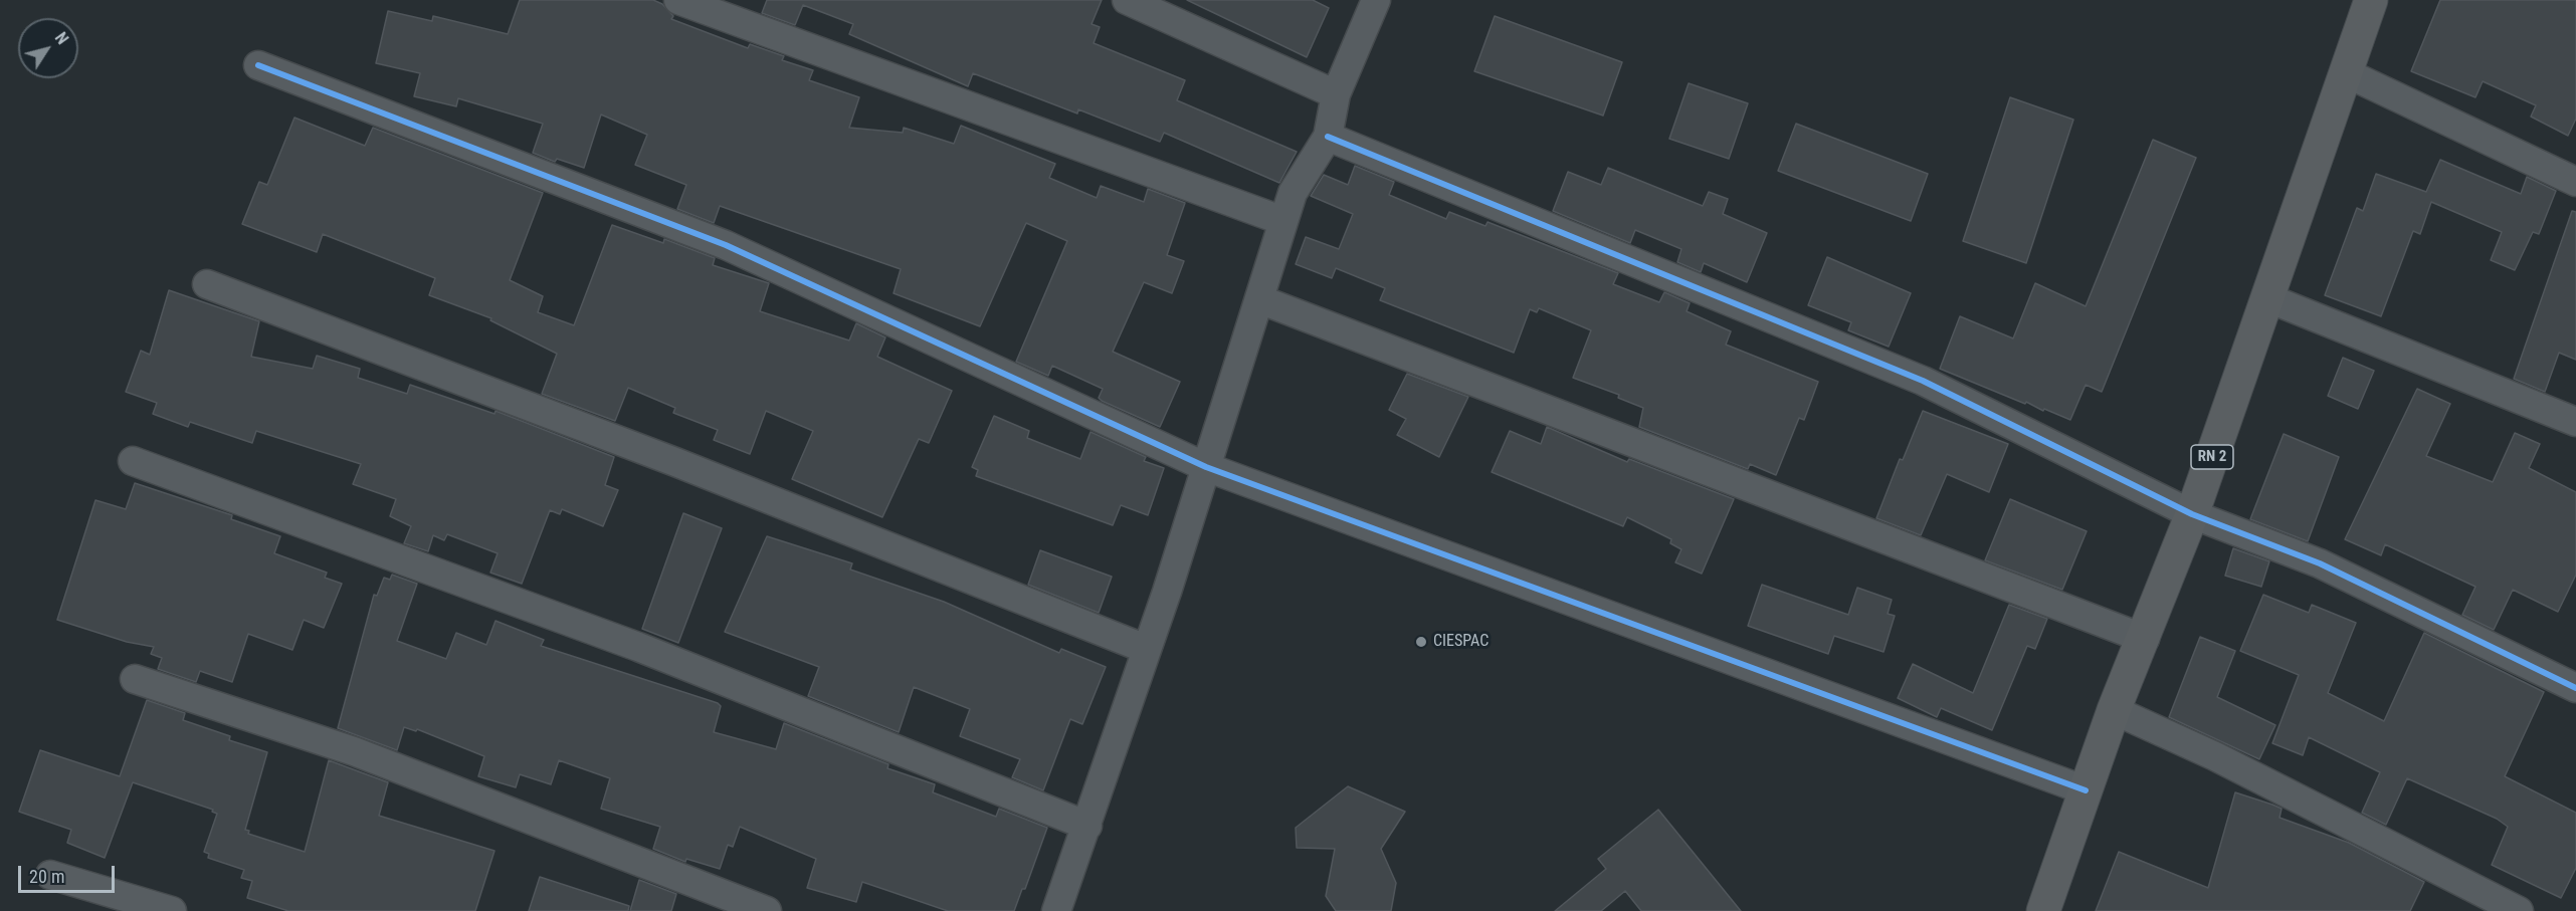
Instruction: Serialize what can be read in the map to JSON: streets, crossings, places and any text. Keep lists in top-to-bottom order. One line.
{"streets":{"highway":["RN 2"]},"places":["CIESPAC"],"scale_bar":"20 m","north":"top right"}
